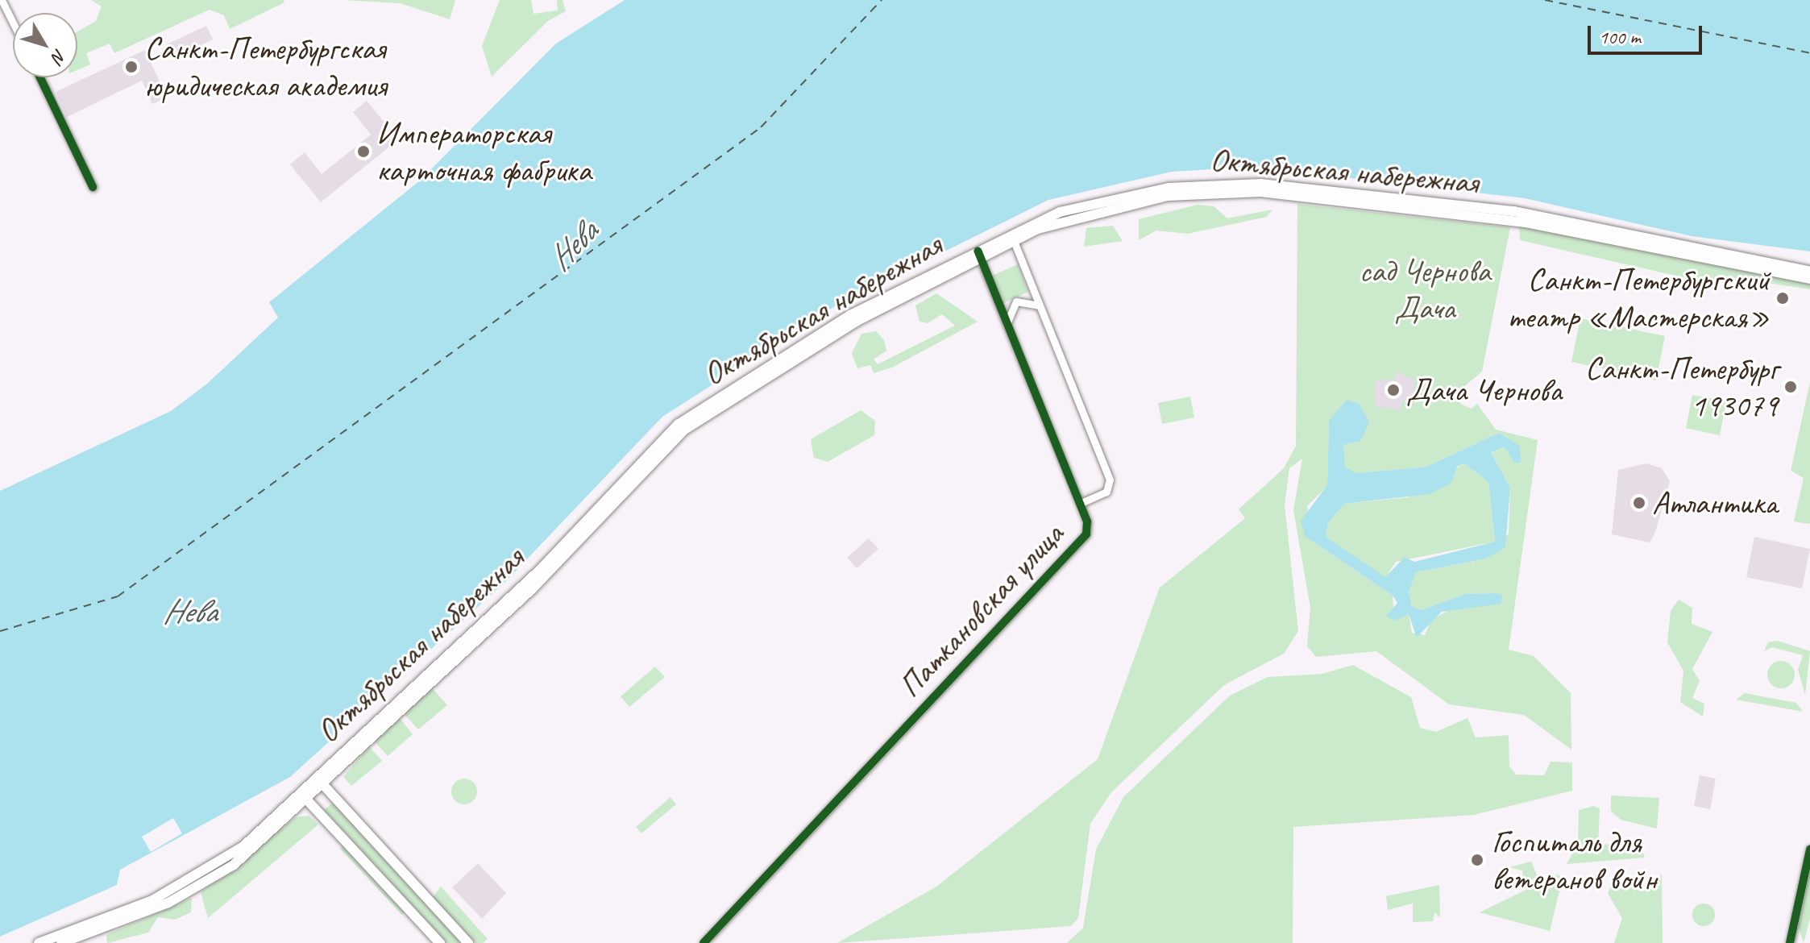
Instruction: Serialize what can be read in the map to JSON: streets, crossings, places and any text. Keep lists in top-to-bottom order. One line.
{"streets":{"main road":["Октябрьская набережная"],"street":["Паткановская улица"]},"crossings":[["Октябрьская набережная","Паткановская улица"]],"water":["Нева"],"parks":["сад Чернова Дача"],"places":["Санкт-Петербургская юридическая академия","Императорская карточная фабрика","Санкт-Петербургский театр «Мастерская»","Санкт-Петербург 193079","Дача Чернова","Атлантика","Госпиталь для ветеранов войн"],"scale_bar":"100 m","north":"bottom right"}
